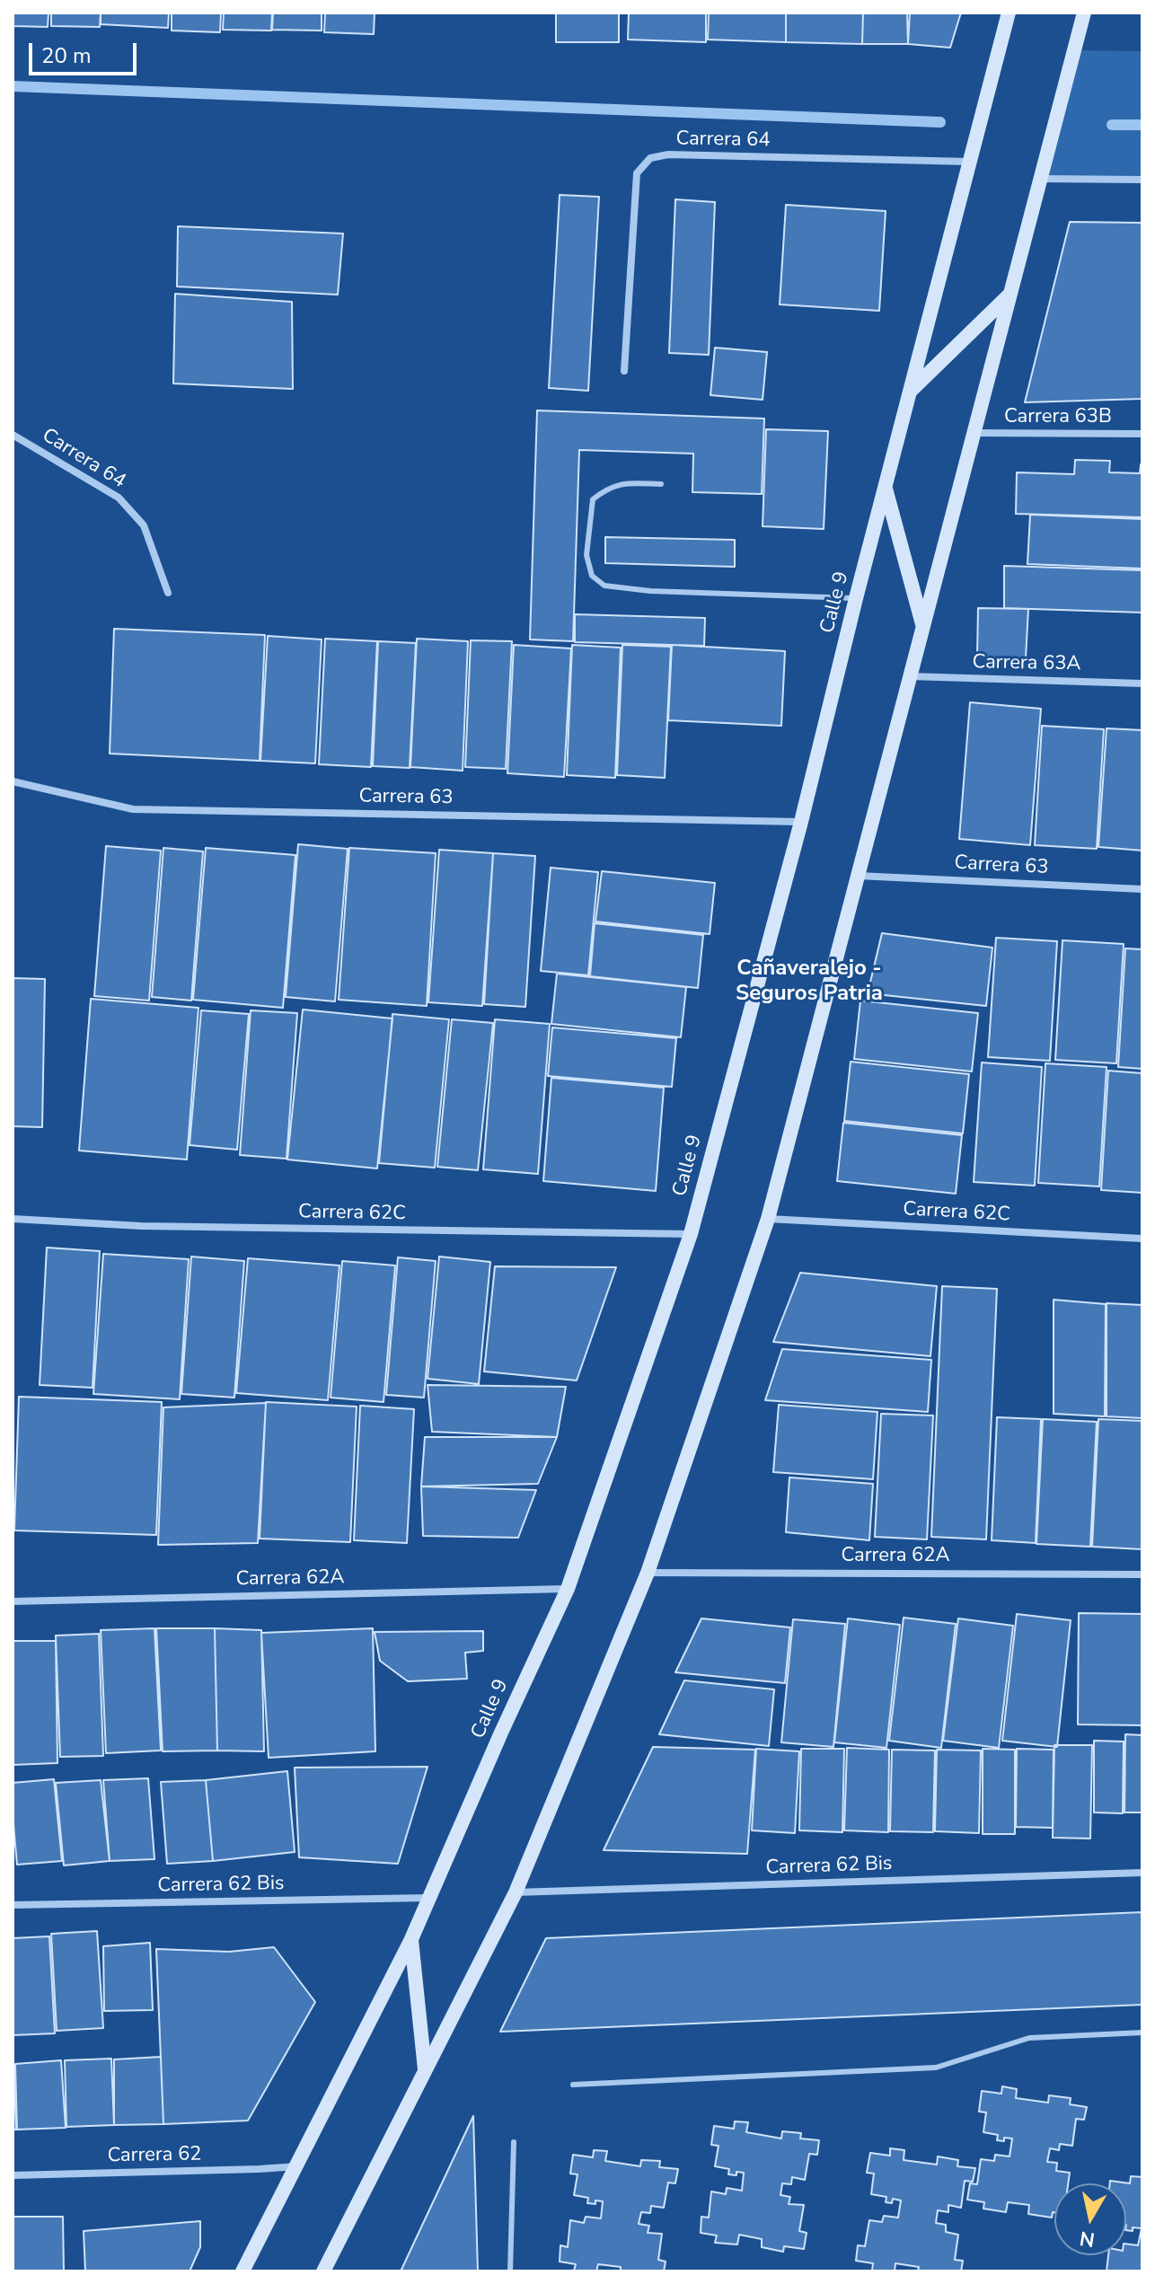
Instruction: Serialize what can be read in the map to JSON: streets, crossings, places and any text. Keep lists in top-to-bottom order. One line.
{"streets":{"main road":["Calle 9"],"street":["Carrera 64","Carrera 63B","Carrera 63A","Carrera 63","Carrera 62C","Carrera 62A","Carrera 62 Bis","Carrera 62"]},"crossings":[["Carrera 64","Calle 9"],["Calle 9","Carrera 63"],["Calle 9","Carrera 62C"],["Calle 9","Carrera 62A"],["Calle 9","Carrera 62 Bis"],["Calle 9","Carrera 62"]],"districts":["Cañaveralejo - Seguros Patria"],"scale_bar":"20 m","north":"bottom"}
